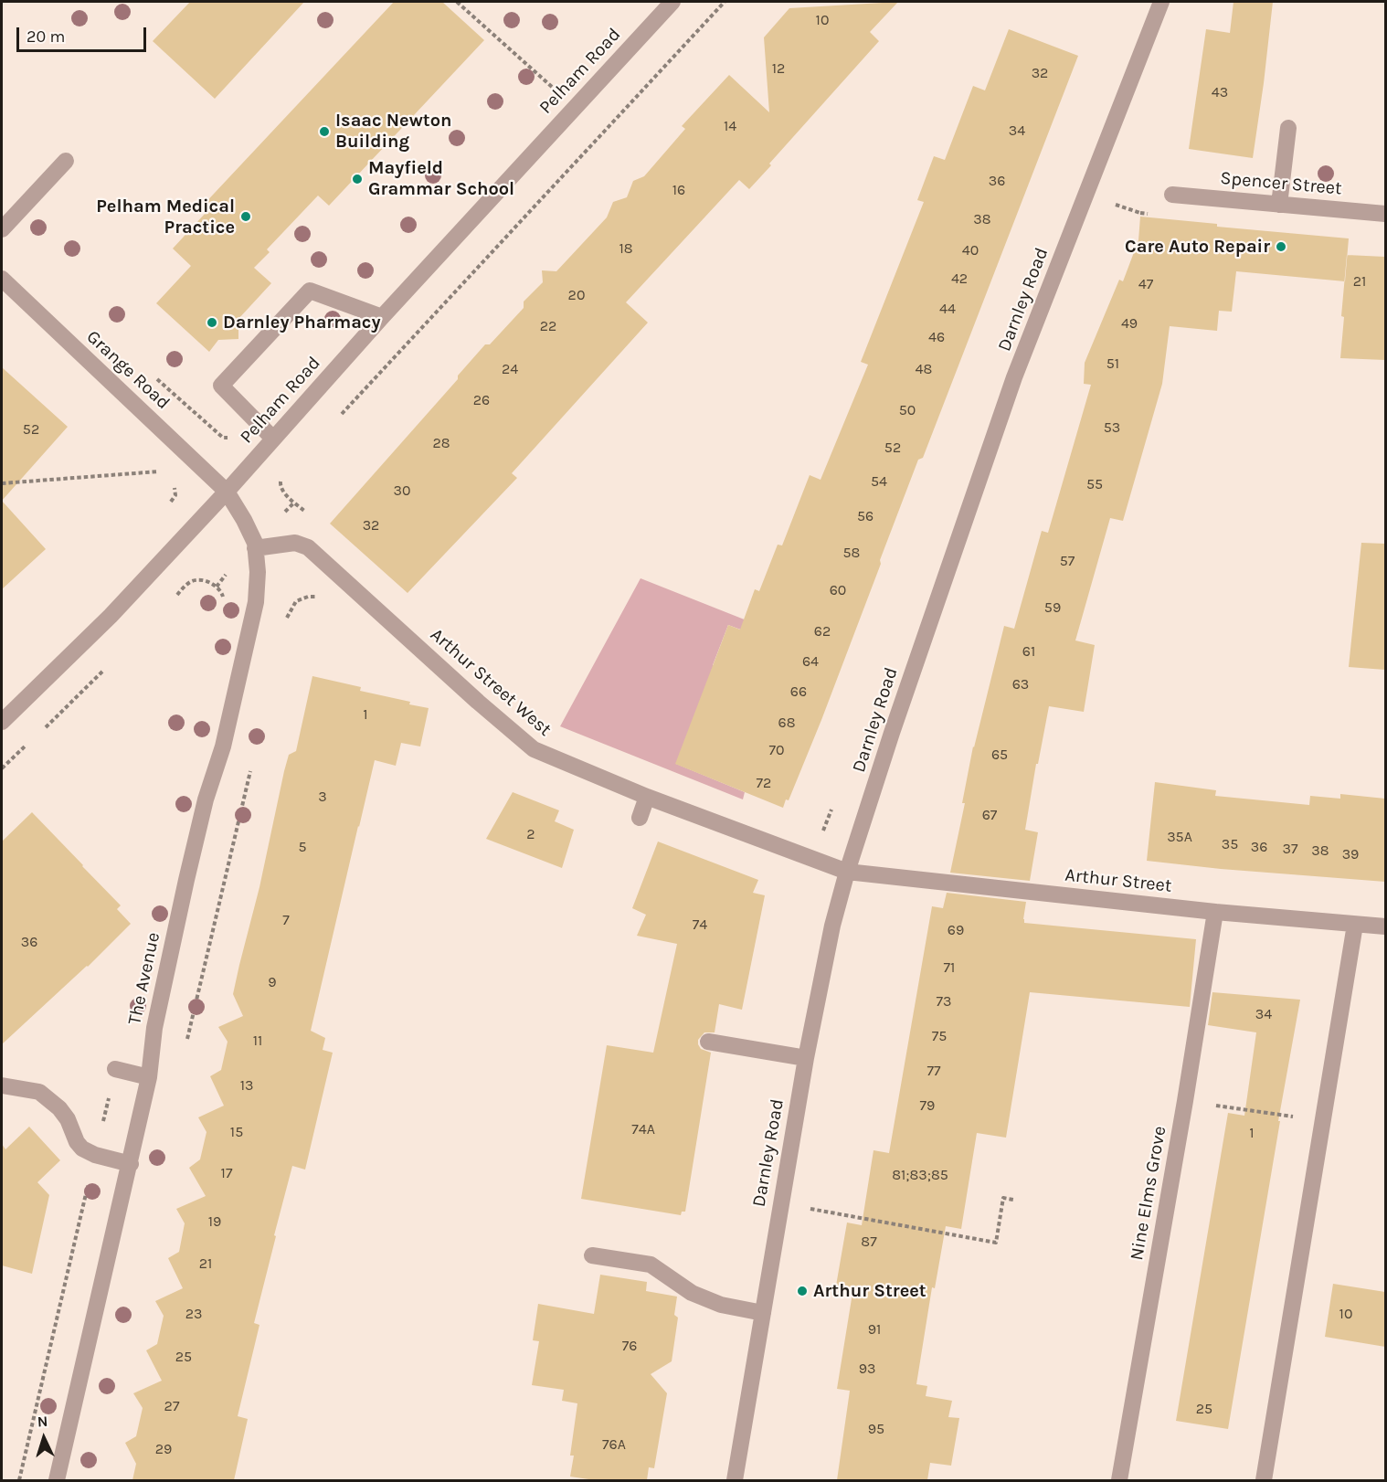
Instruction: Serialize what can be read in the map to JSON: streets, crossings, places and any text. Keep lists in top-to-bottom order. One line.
{"streets":{"street":["Pelham Road","Spencer Street","Darnley Road","Grange Road","Arthur Street West","Arthur Street","The Avenue","Nine Elms Grove"]},"crossings":[["Pelham Road","Grange Road"],["Pelham Road","The Avenue"],["Darnley Road","Arthur Street West"],["Darnley Road","Arthur Street"],["Grange Road","The Avenue"],["Arthur Street West","Arthur Street"],["Arthur Street West","The Avenue"],["Arthur Street","Nine Elms Grove"]],"places":["Isaac Newton Building","Mayfield Grammar School","Pelham Medical Practice","Care Auto Repair","Darnley Pharmacy","Arthur Street"],"house_numbers":["10","12","32","43","14","34","36","16","38","18","40","42","21","47","20","44","49","22","46","51","24","48","26","50","53","52","28","52","54","55","30","56","32","58","57","60","59","62","61","64","63","66","1","68","70","65","72","3","67","2","35A","35","5","36","37","38","39","7","74","69","36","71","9","73","34","75","11","77","13","79","74A","15","1","17","81;83;85","19","87","21","23","10","91","76","25","93","27","25","95","76A","29"],"scale_bar":"20 m","north":"top"}
